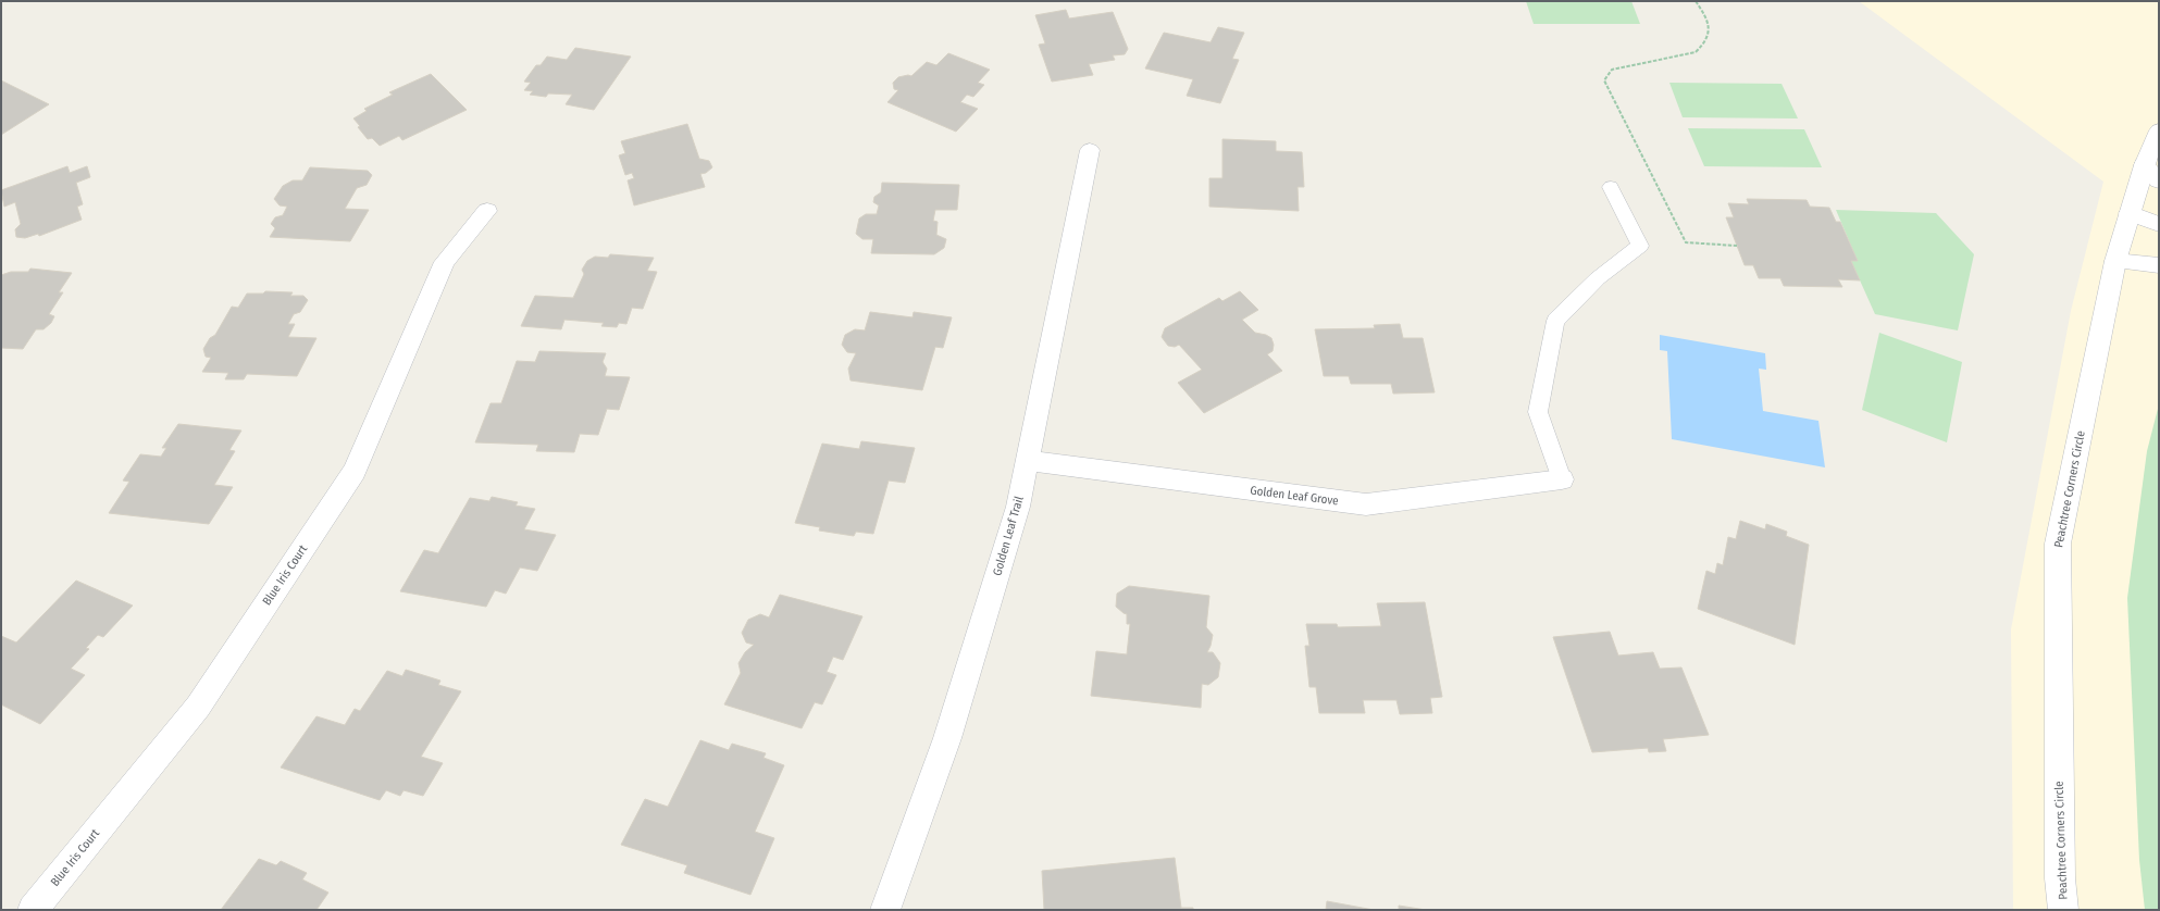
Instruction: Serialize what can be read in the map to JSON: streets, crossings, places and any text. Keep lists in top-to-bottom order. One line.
{"streets":{"street":["Peachtree Corners Circle","Golden Leaf Grove","Golden Leaf Trail","Blue Iris Court"]},"crossings":[["Golden Leaf Grove","Golden Leaf Trail"]]}
